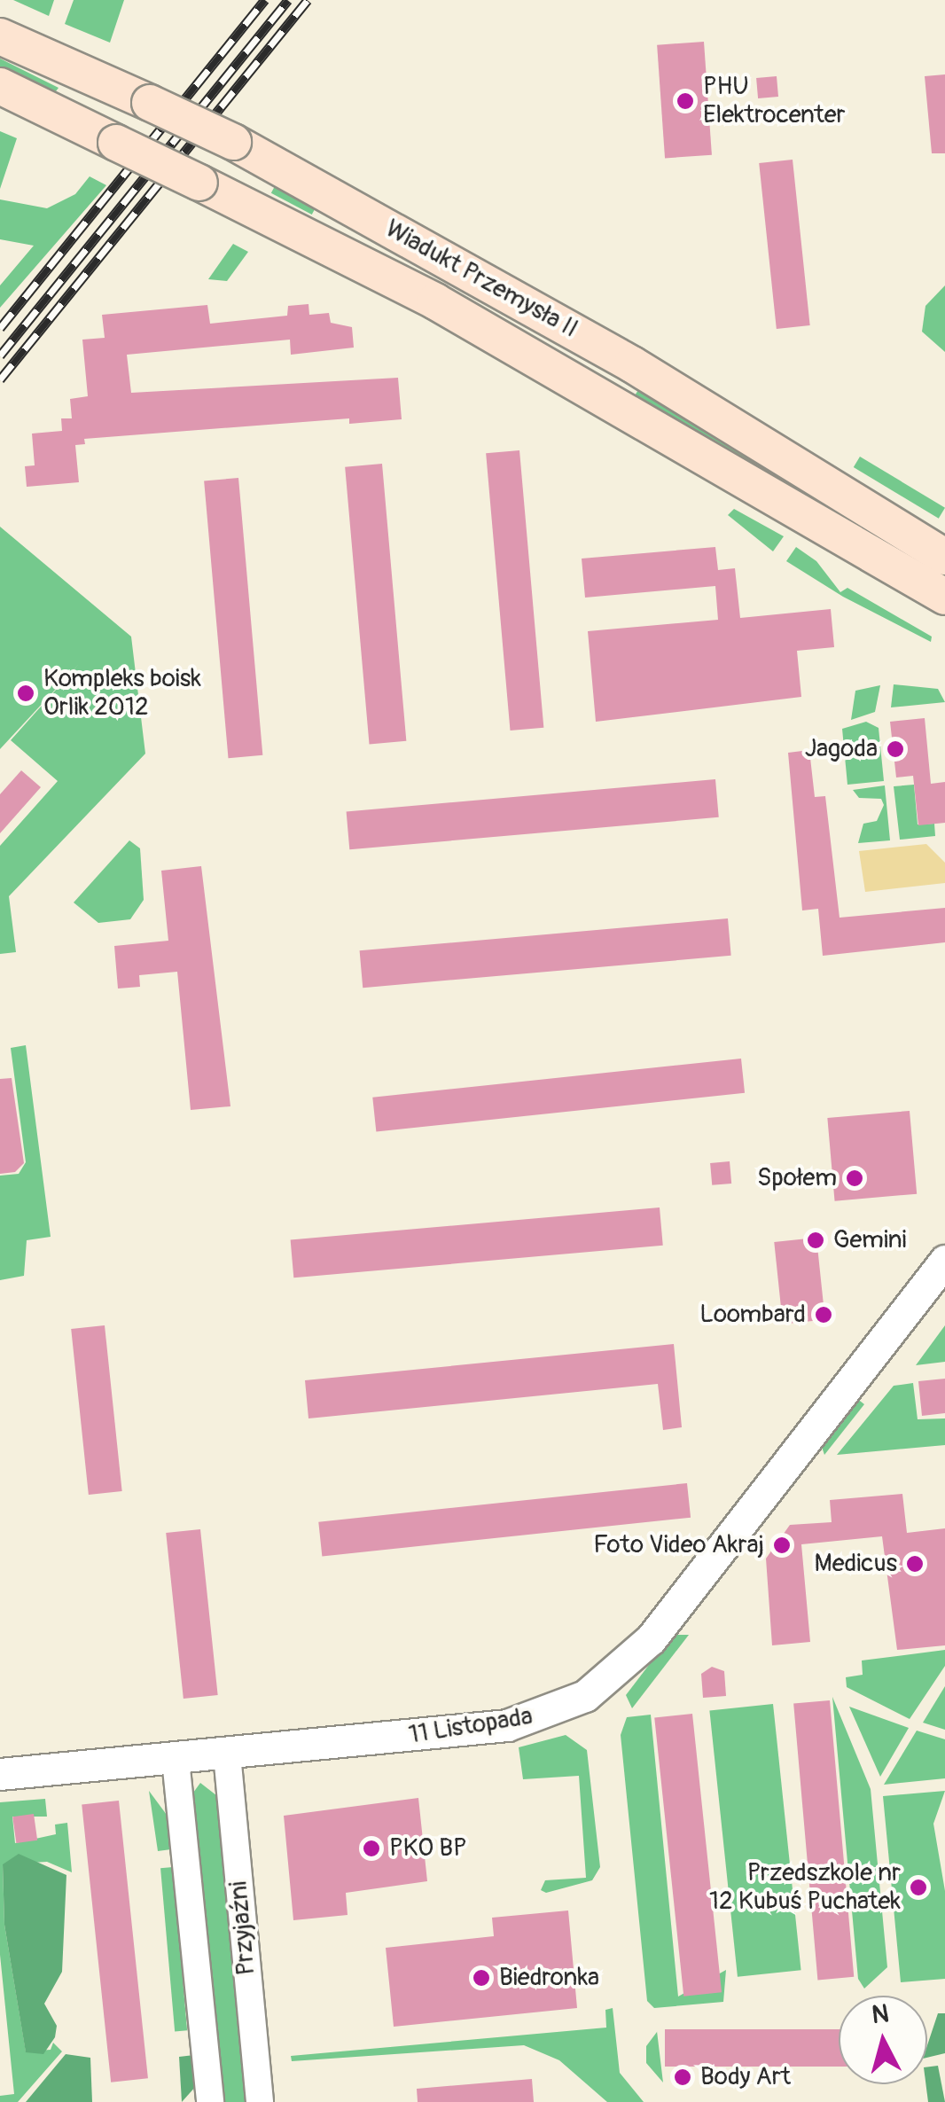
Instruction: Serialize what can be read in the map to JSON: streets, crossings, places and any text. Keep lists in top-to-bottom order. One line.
{"streets":{"main road":["Wiadukt Przemysła II"],"street":["11 Listopada","Przyjaźni"]},"crossings":[["11 Listopada","Przyjaźni"]],"places":["PHU Elektrocenter","Kompleks boisk Orlik 2012","Jagoda","Społem","Gemini","Loombard","Foto Video Akraj","Medicus","PKO BP","Przedszkole nr 12 Kubuś Puchatek","Biedronka","Body Art"],"north":"top"}
